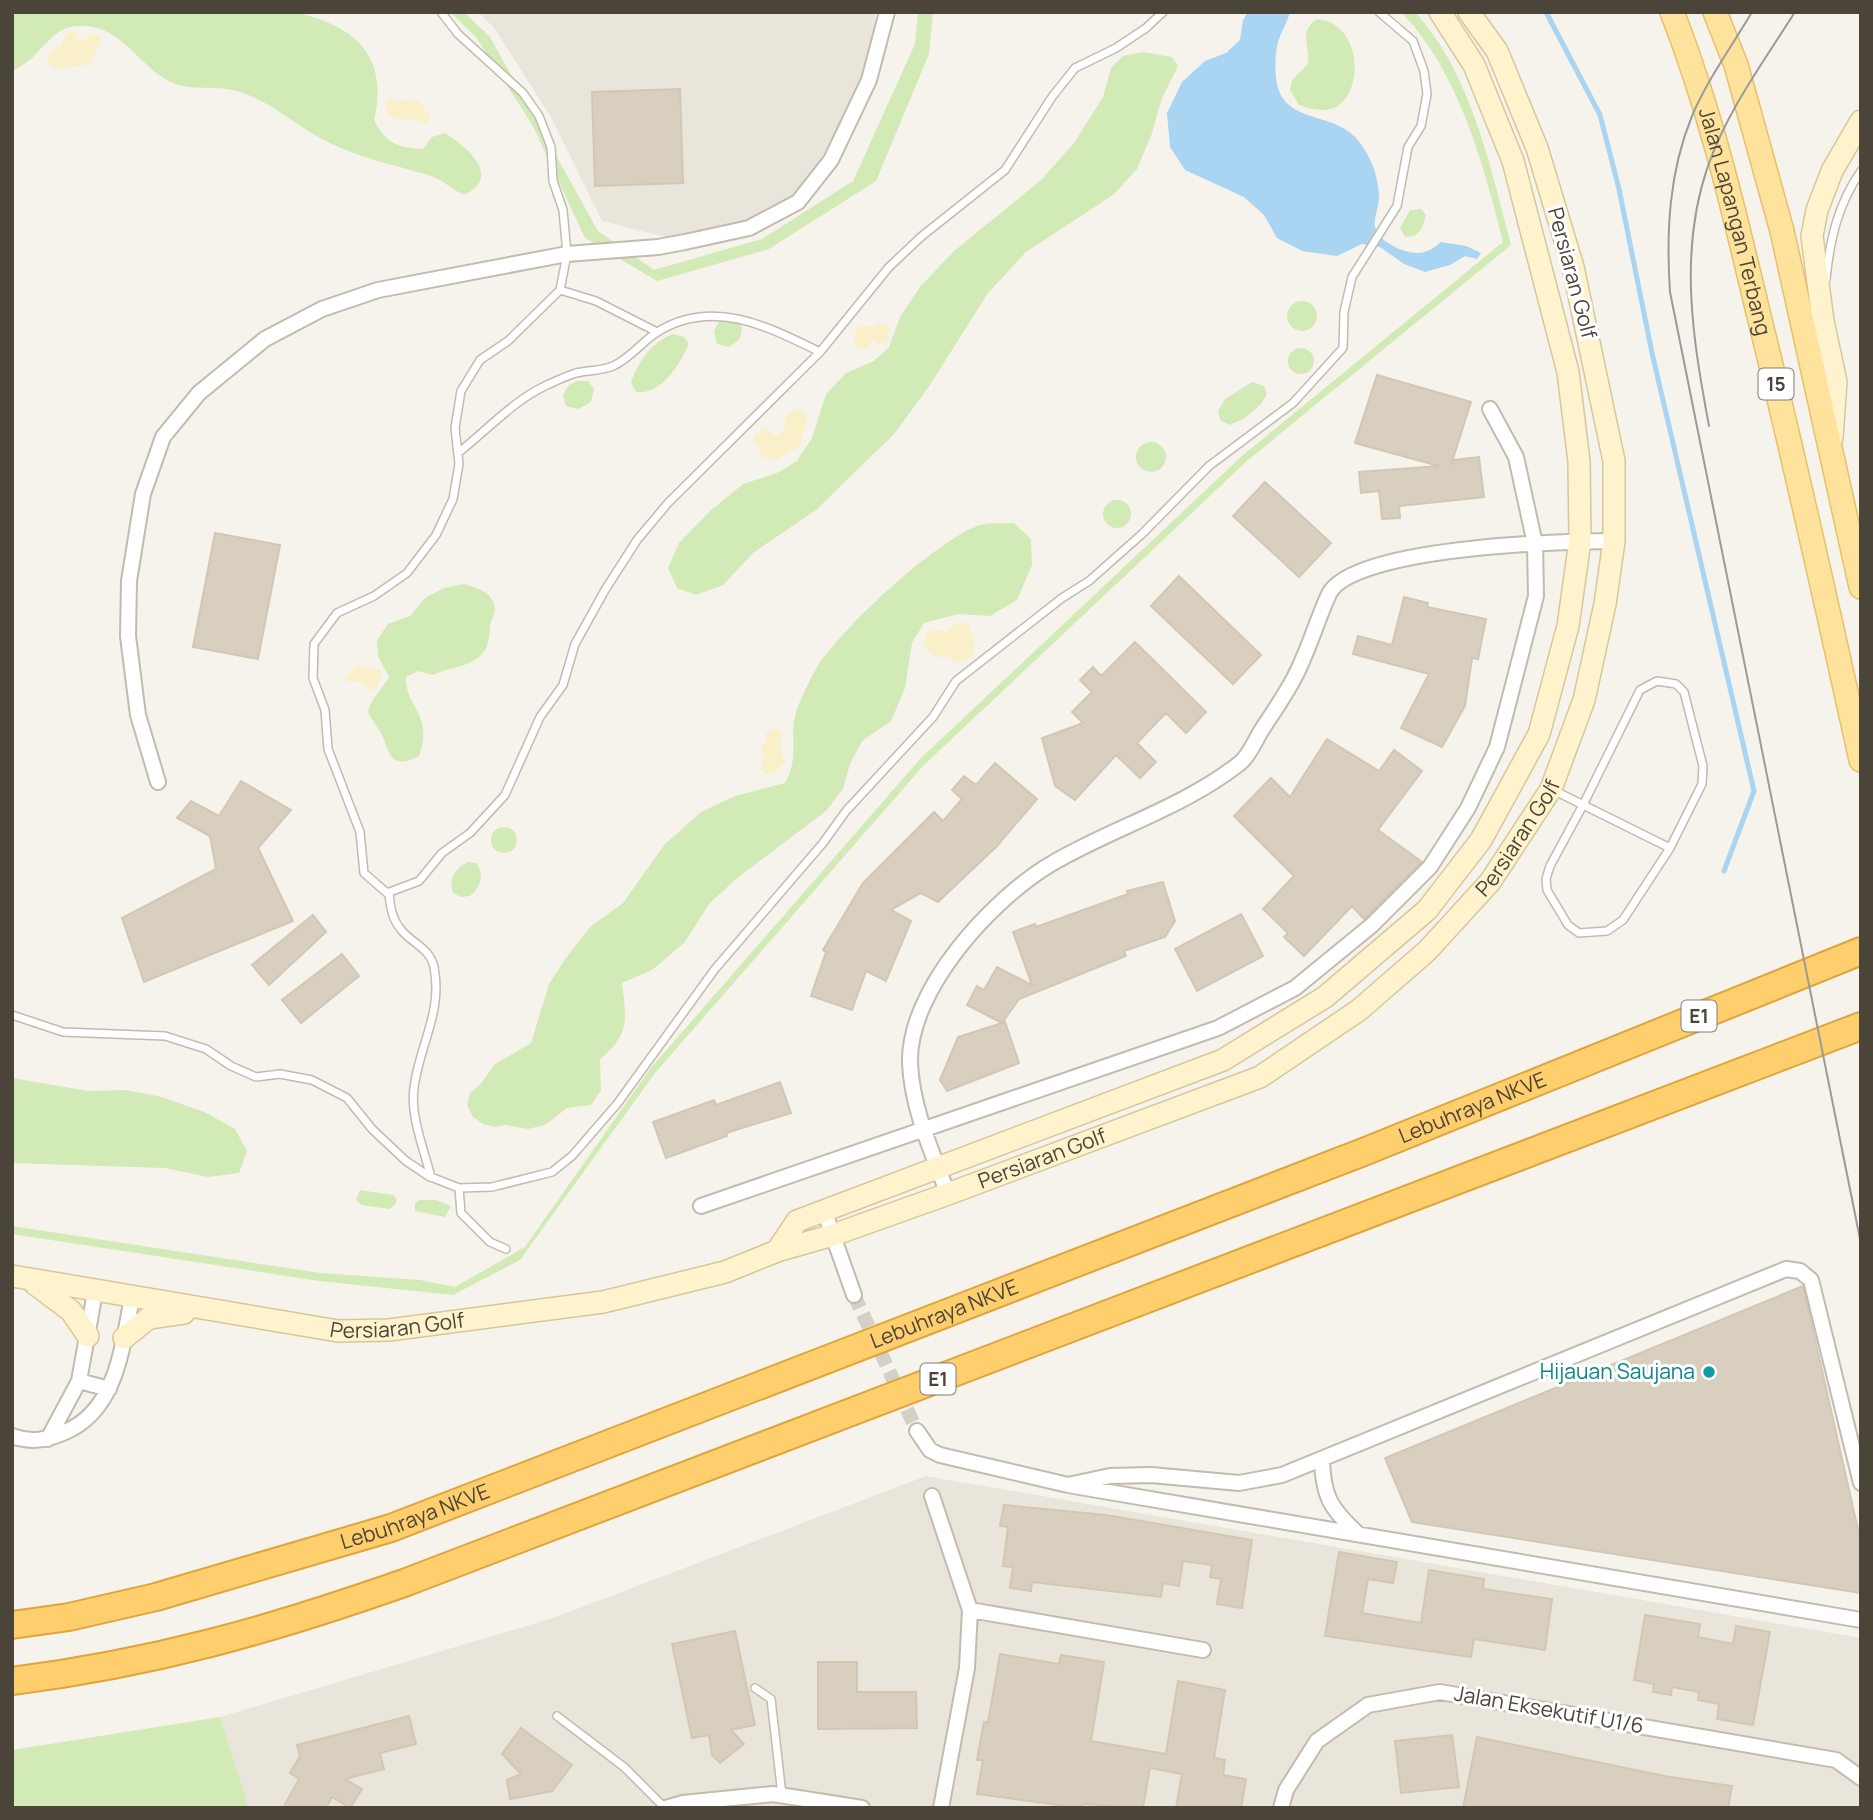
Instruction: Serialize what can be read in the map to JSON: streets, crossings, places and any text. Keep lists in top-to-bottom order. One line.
{"streets":{"highway":["E1","Lebuhraya NKVE"],"main road":["Jalan Lapangan Terbang","15"],"street":["Persiaran Golf","Jalan Eksekutif U1/6"]},"places":["Hijauan Saujana"]}
